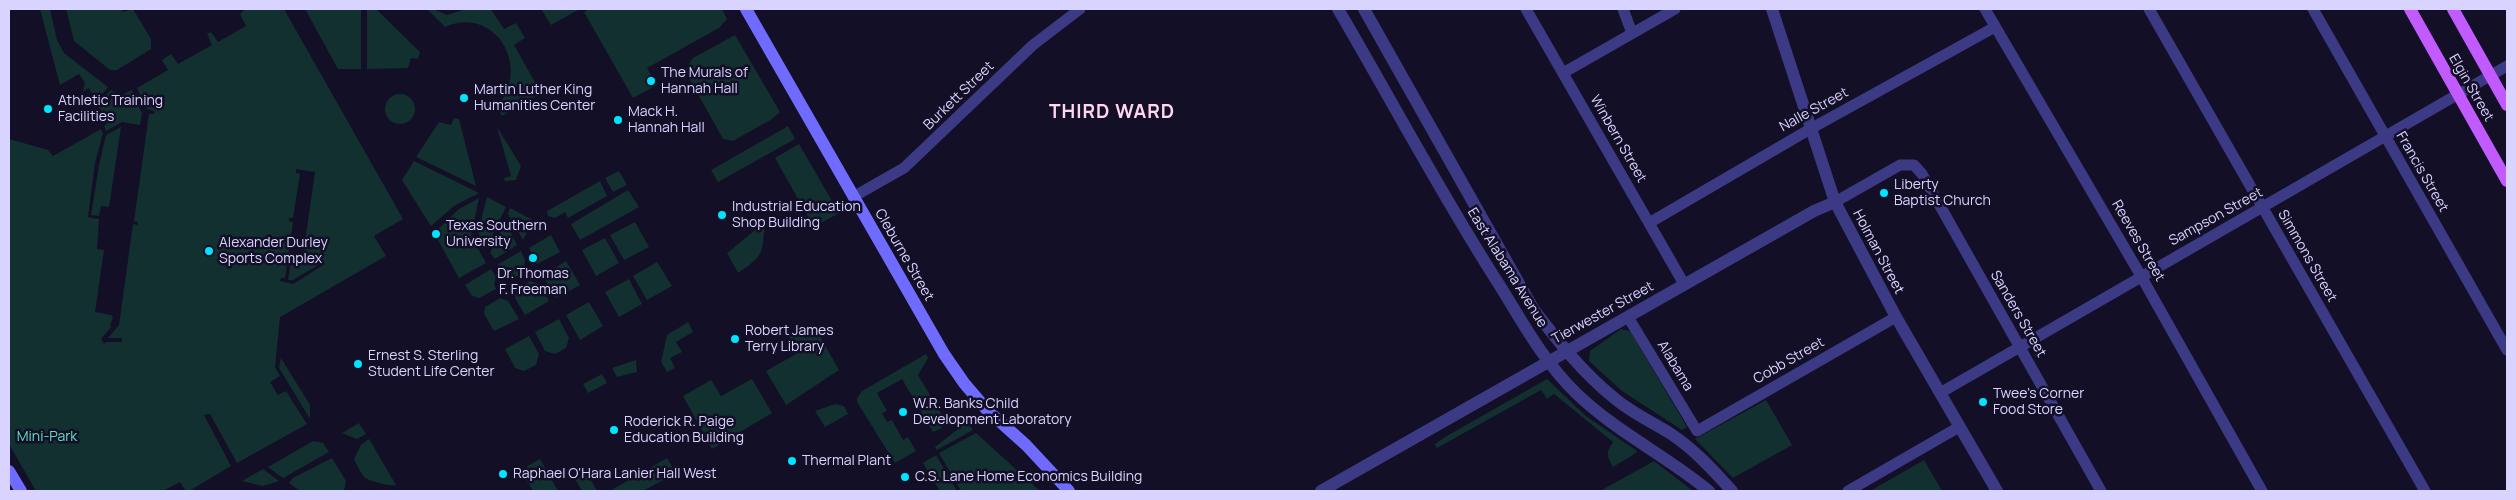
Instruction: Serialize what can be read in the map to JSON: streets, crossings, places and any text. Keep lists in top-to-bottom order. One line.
{"streets":{"main road":["Elgin Street","Cleburne Street"],"street":["Burkett Street","Nalle Street","Winbern Street","Francis Street","Sampson Street","Reeves Street","Holman Street","Simmons Street","East Alabama Avenue","Tierwester Street","Sanders Street","Cobb Street","Alabama"]},"crossings":[["Elgin Street","Sampson Street"],["Burkett Street","Cleburne Street"],["Nalle Street","Winbern Street"],["Nalle Street","Reeves Street"],["Nalle Street","Holman Street"],["Winbern Street","Tierwester Street"],["Francis Street","Sampson Street"],["Sampson Street","Reeves Street"],["Sampson Street","Holman Street"],["Sampson Street","Simmons Street"],["Sampson Street","Sanders Street"],["Holman Street","Tierwester Street"],["Holman Street","Cobb Street"],["East Alabama Avenue","Tierwester Street"],["Tierwester Street","Sanders Street"],["Tierwester Street","Alabama"],["Cobb Street","Alabama"]],"districts":["THIRD WARD"],"parks":["Mini-Park"],"places":["The Murals of Hannah Hall","Martin Luther King Humanities Center","Athletic Training Facilities","Mack H. Hannah Hall","Liberty Baptist Church","Industrial Education Shop Building","Texas Southern University","Alexander Durley Sports Complex","Dr. Thomas F. Freeman","Robert James Terry Library","Ernest S. Sterling Student Life Center","Twee's Corner Food Store","W.R. Banks Child Development Laboratory","Roderick R. Paige Education Building","Thermal Plant","Raphael O'Hara Lanier Hall West","C.S. Lane Home Economics Building"]}
